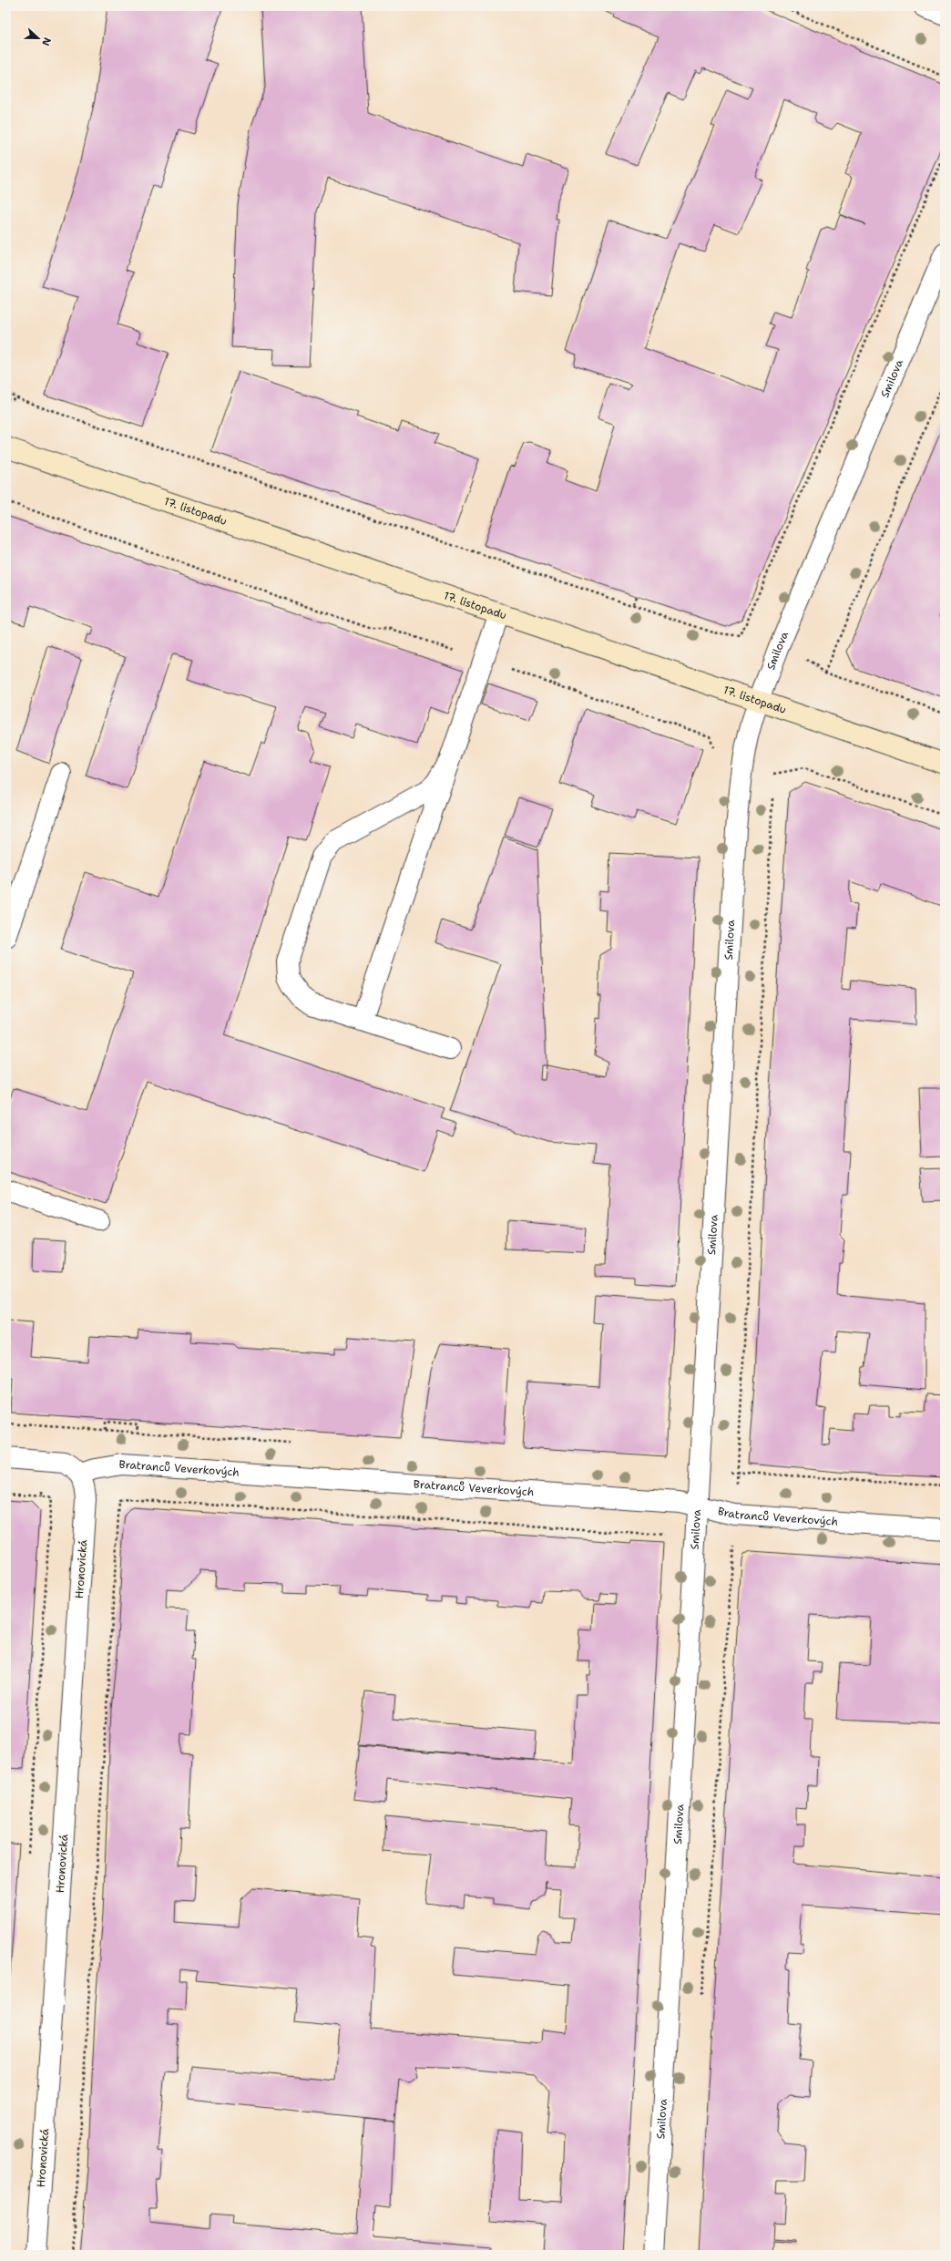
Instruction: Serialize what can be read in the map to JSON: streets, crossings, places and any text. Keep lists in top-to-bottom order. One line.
{"streets":{"main road":["17. listopadu"],"street":["Smilova","Bratranců Veverkových","Hronovická"]},"crossings":[["Smilova","17. listopadu"],["Smilova","Bratranců Veverkových"],["Bratranců Veverkových","Hronovická"]],"north":"right"}
